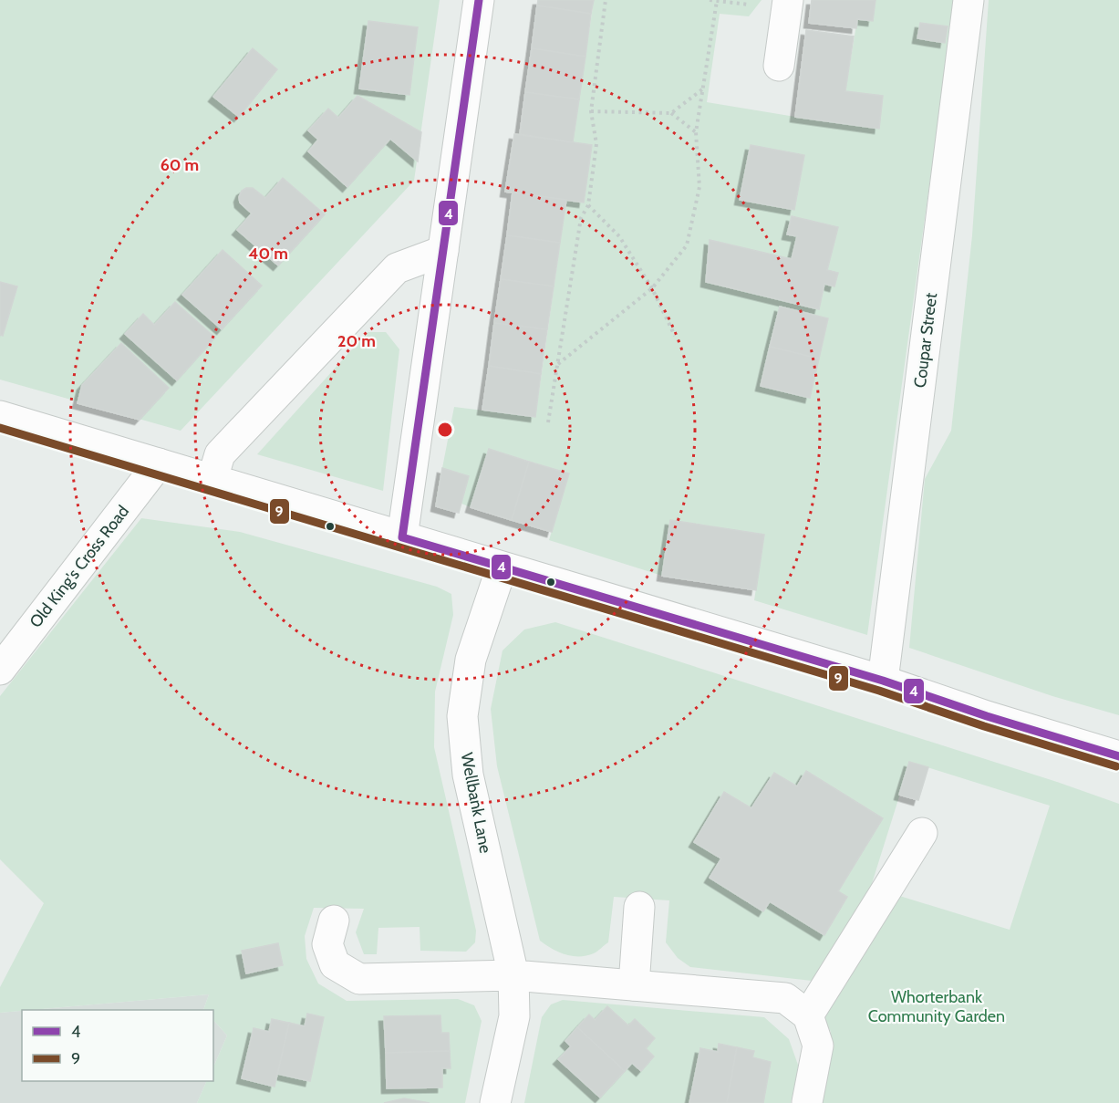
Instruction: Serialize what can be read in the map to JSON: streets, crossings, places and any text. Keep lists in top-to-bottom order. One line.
{"streets":{"street":["Coupar Street","Old King's Cross Road","Wellbank Lane"]},"parks":["Whorterbank Community Garden"],"lines":["transit line 4","transit line 9"],"legend":["4","9"],"rings":["60 m","40 m","20 m"]}
